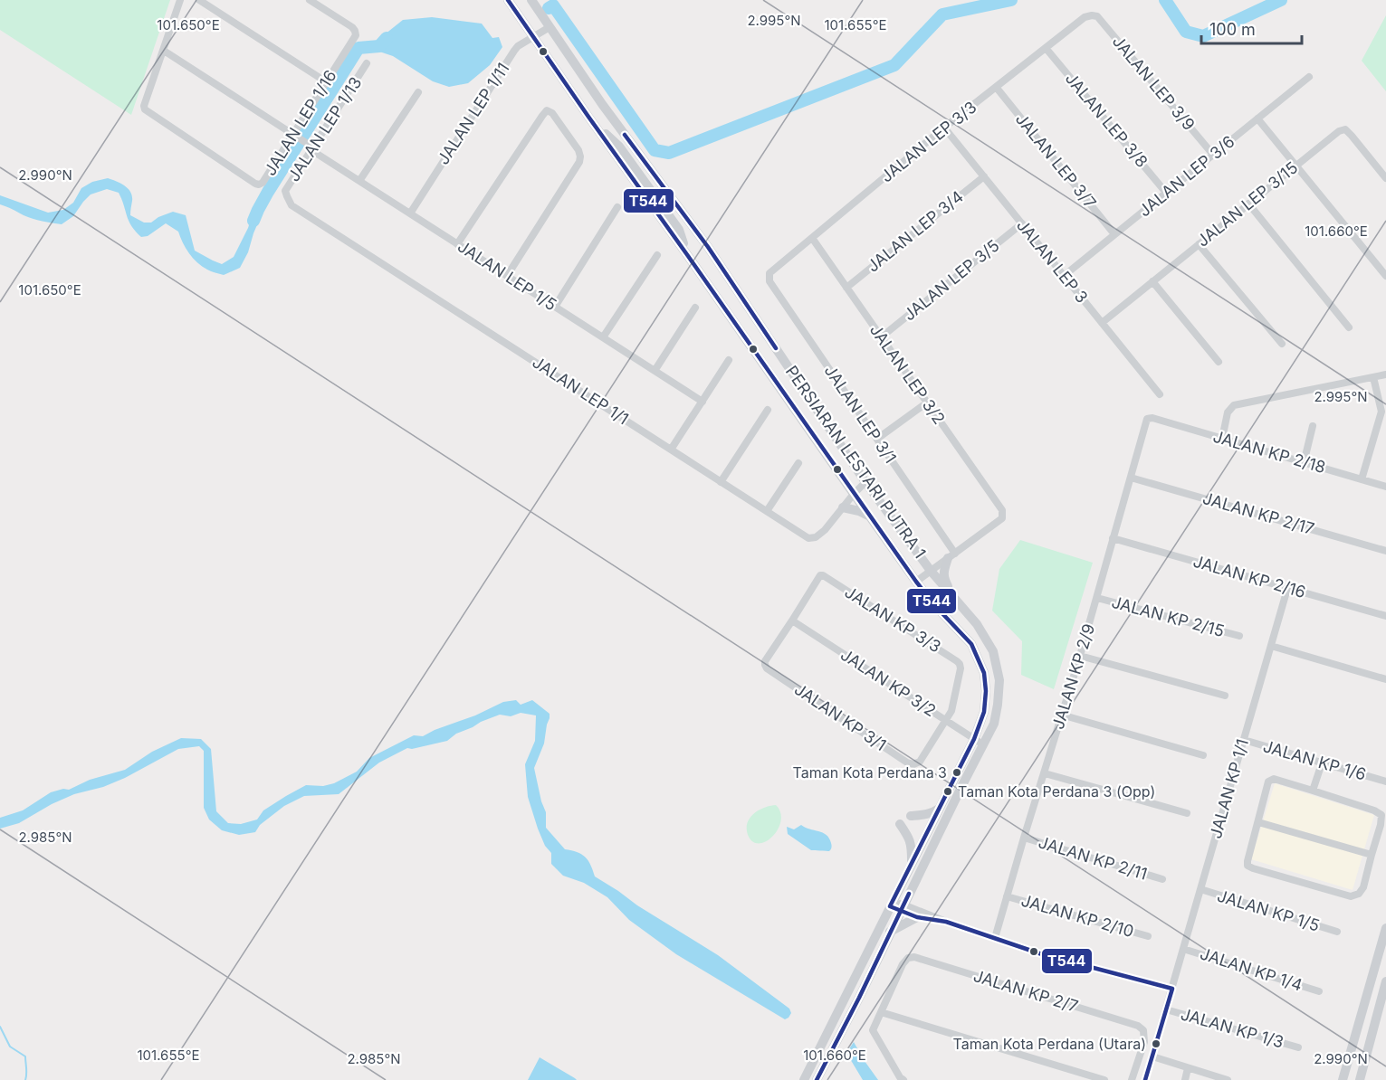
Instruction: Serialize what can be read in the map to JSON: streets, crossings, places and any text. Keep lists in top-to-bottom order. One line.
{"streets":{"street":["JALAN LEP 3/9","JALAN LEP 1/11","JALAN LEP 3/8","JALAN LEP 1/16","JALAN LEP 1/13","JALAN LEP 3/3","JALAN LEP 3/7","JALAN LEP 3/6","JALAN LEP 3/15","JALAN LEP 3/4","JALAN LEP 3","JALAN LEP 1/5","JALAN LEP 3/5","JALAN LEP 3/2","JALAN LEP 1/1","JALAN LEP 3/1","JALAN KP 2/18","PERSIARAN LESTARI PUTRA 1","JALAN KP 2/17","JALAN KP 2/16","JALAN KP 2/15","JALAN KP 3/3","JALAN KP 2/9","JALAN KP 3/2","JALAN KP 3/1","JALAN KP 1/6","JALAN KP 1/1","JALAN KP 2/11","JALAN KP 1/5","JALAN KP 2/10","JALAN KP 1/4","JALAN KP 2/7","JALAN KP 1/3"]},"crossings":[["JALAN LEP 3/9","JALAN LEP 3/3"],["JALAN LEP 3/9","JALAN LEP 3/6"],["JALAN LEP 1/11","JALAN LEP 1/5"],["JALAN LEP 1/11","PERSIARAN LESTARI PUTRA 1"],["JALAN LEP 3/8","JALAN LEP 3/3"],["JALAN LEP 3/8","JALAN LEP 3/6"],["JALAN LEP 1/16","JALAN LEP 1/5"],["JALAN LEP 1/13","JALAN LEP 1/5"],["JALAN LEP 1/13","JALAN LEP 1/1"],["JALAN LEP 3/3","JALAN LEP 3/7"],["JALAN LEP 3/3","JALAN LEP 3"],["JALAN LEP 3/3","JALAN LEP 3/2"],["JALAN LEP 3/3","JALAN LEP 3/1"],["JALAN LEP 3/7","JALAN LEP 3/6"],["JALAN LEP 3/6","JALAN LEP 3"],["JALAN LEP 3/15","JALAN LEP 3"],["JALAN LEP 3/4","JALAN LEP 3"],["JALAN LEP 3/4","JALAN LEP 3/2"],["JALAN LEP 3","JALAN LEP 3/5"],["JALAN LEP 3/5","JALAN LEP 3/2"],["JALAN LEP 3/2","JALAN LEP 3/1"],["JALAN LEP 1/1","PERSIARAN LESTARI PUTRA 1"],["JALAN KP 2/18","JALAN KP 2/9"],["PERSIARAN LESTARI PUTRA 1","JALAN KP 3/2"],["JALAN KP 2/17","JALAN KP 2/9"],["JALAN KP 2/16","JALAN KP 2/9"],["JALAN KP 2/16","JALAN KP 1/1"],["JALAN KP 2/15","JALAN KP 2/9"],["JALAN KP 3/3","JALAN KP 3/2"],["JALAN KP 3/3","JALAN KP 3/1"],["JALAN KP 2/9","JALAN KP 2/11"],["JALAN KP 2/9","JALAN KP 2/10"],["JALAN KP 3/2","JALAN KP 3/1"],["JALAN KP 1/6","JALAN KP 1/1"],["JALAN KP 1/1","JALAN KP 1/5"],["JALAN KP 1/1","JALAN KP 1/4"],["JALAN KP 1/1","JALAN KP 1/3"]],"places":["Taman Kota Perdana 3","Taman Kota Perdana 3 (Opp)","Taman Kota Perdana (Utara)"],"lines":["transit line T544"],"scale_bar":"100 m","coordinates":["2.995°N","101.650°E","101.655°E","2.990°N","101.660°E","2.985°N"]}
